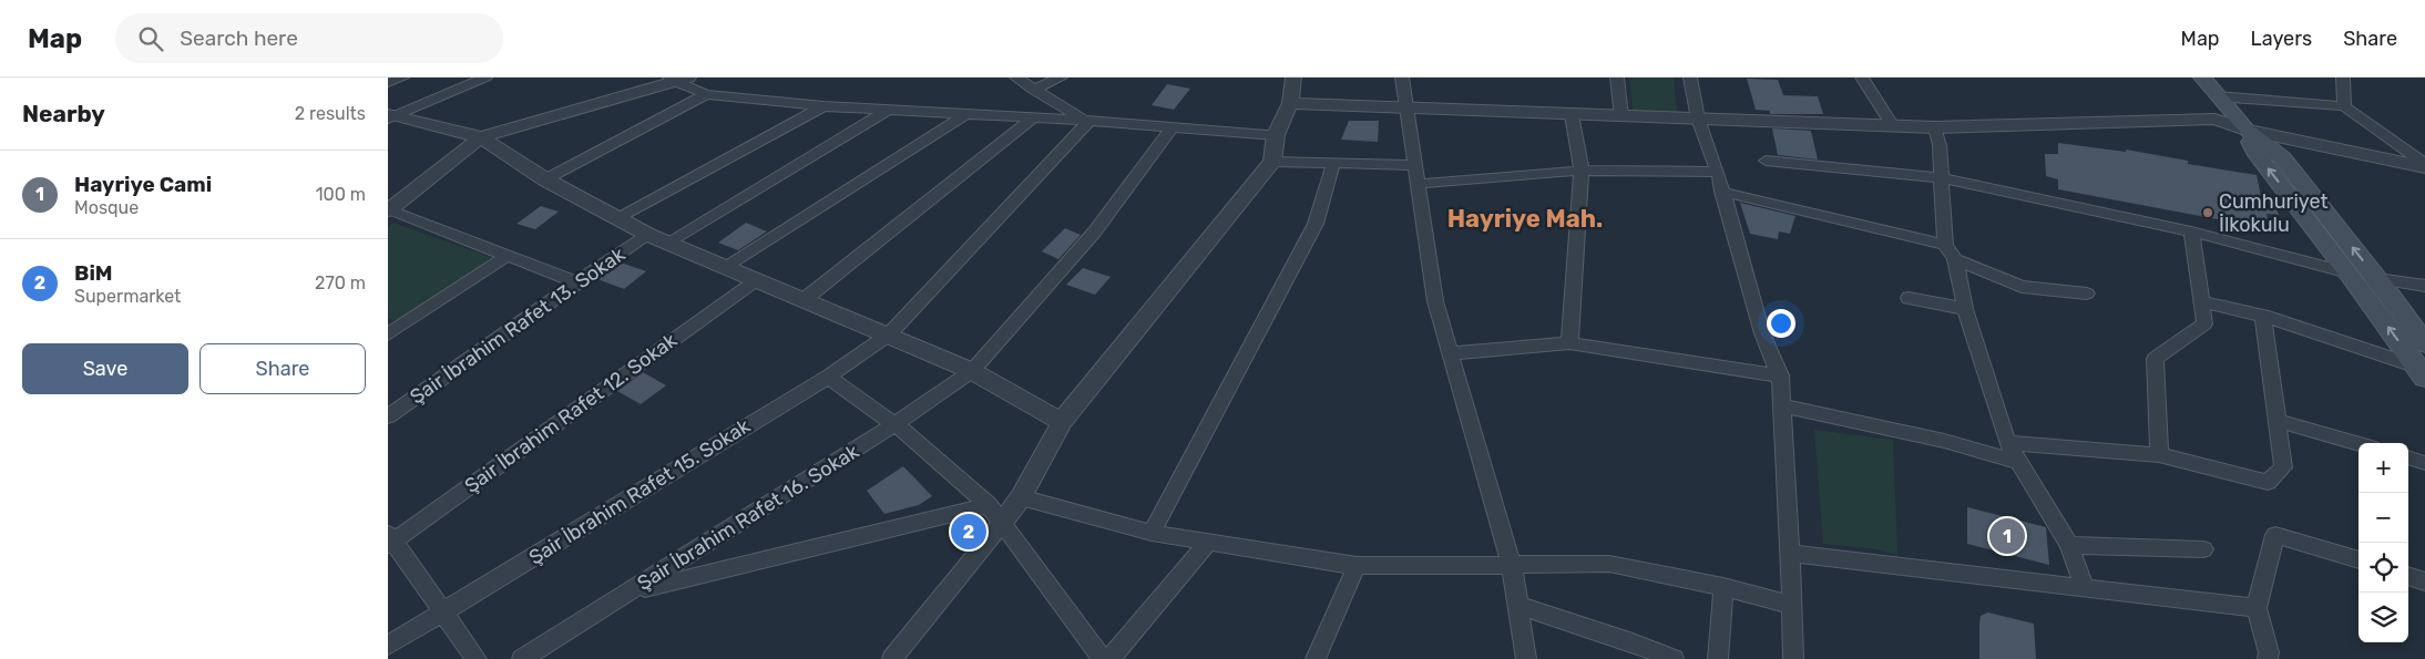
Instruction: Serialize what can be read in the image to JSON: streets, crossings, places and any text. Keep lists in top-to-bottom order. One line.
{"streets":{"street":["Şair İbrahim Rafet 13. Sokak","Şair İbrahim Rafet 12. Sokak","Şair İbrahim Rafet 15. Sokak","Şair İbrahim Rafet 16. Sokak"]},"districts":["Hayriye Mah."],"places":["Cumhuriyet İlkokulu"],"page":{"header":"Map","search":"Search here","nav":["Map","Layers","Share"],"heading":["Nearby","2 results"],"list":[{"mark":"1","name":"Hayriye Cami","note":"Mosque","value":"100 m"},{"mark":"2","name":"BiM","note":"Supermarket","value":"270 m"}],"buttons":["Save","Share"],"map_buttons":["+","−"],"pins":["2","1"]}}
